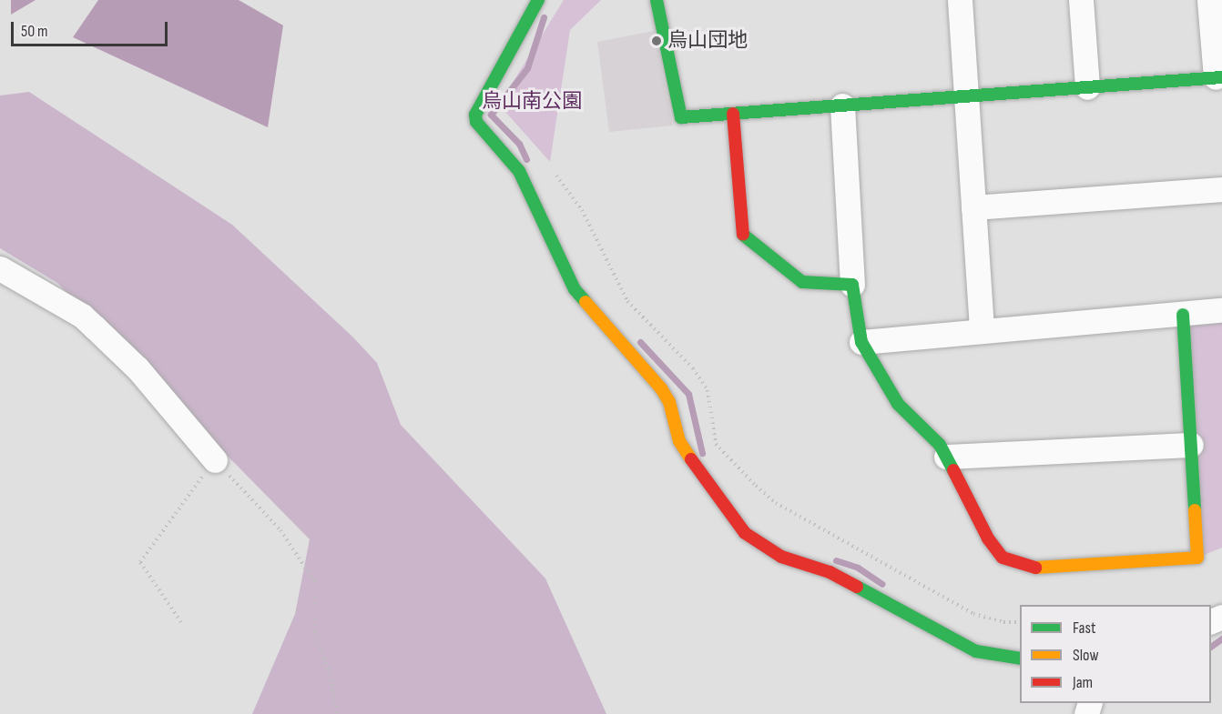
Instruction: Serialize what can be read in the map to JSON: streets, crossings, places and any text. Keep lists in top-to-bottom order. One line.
{"parks":["烏山南公園"],"places":["烏山団地"],"legend":["Fast","Slow","Jam"],"scale_bar":"50 m"}
